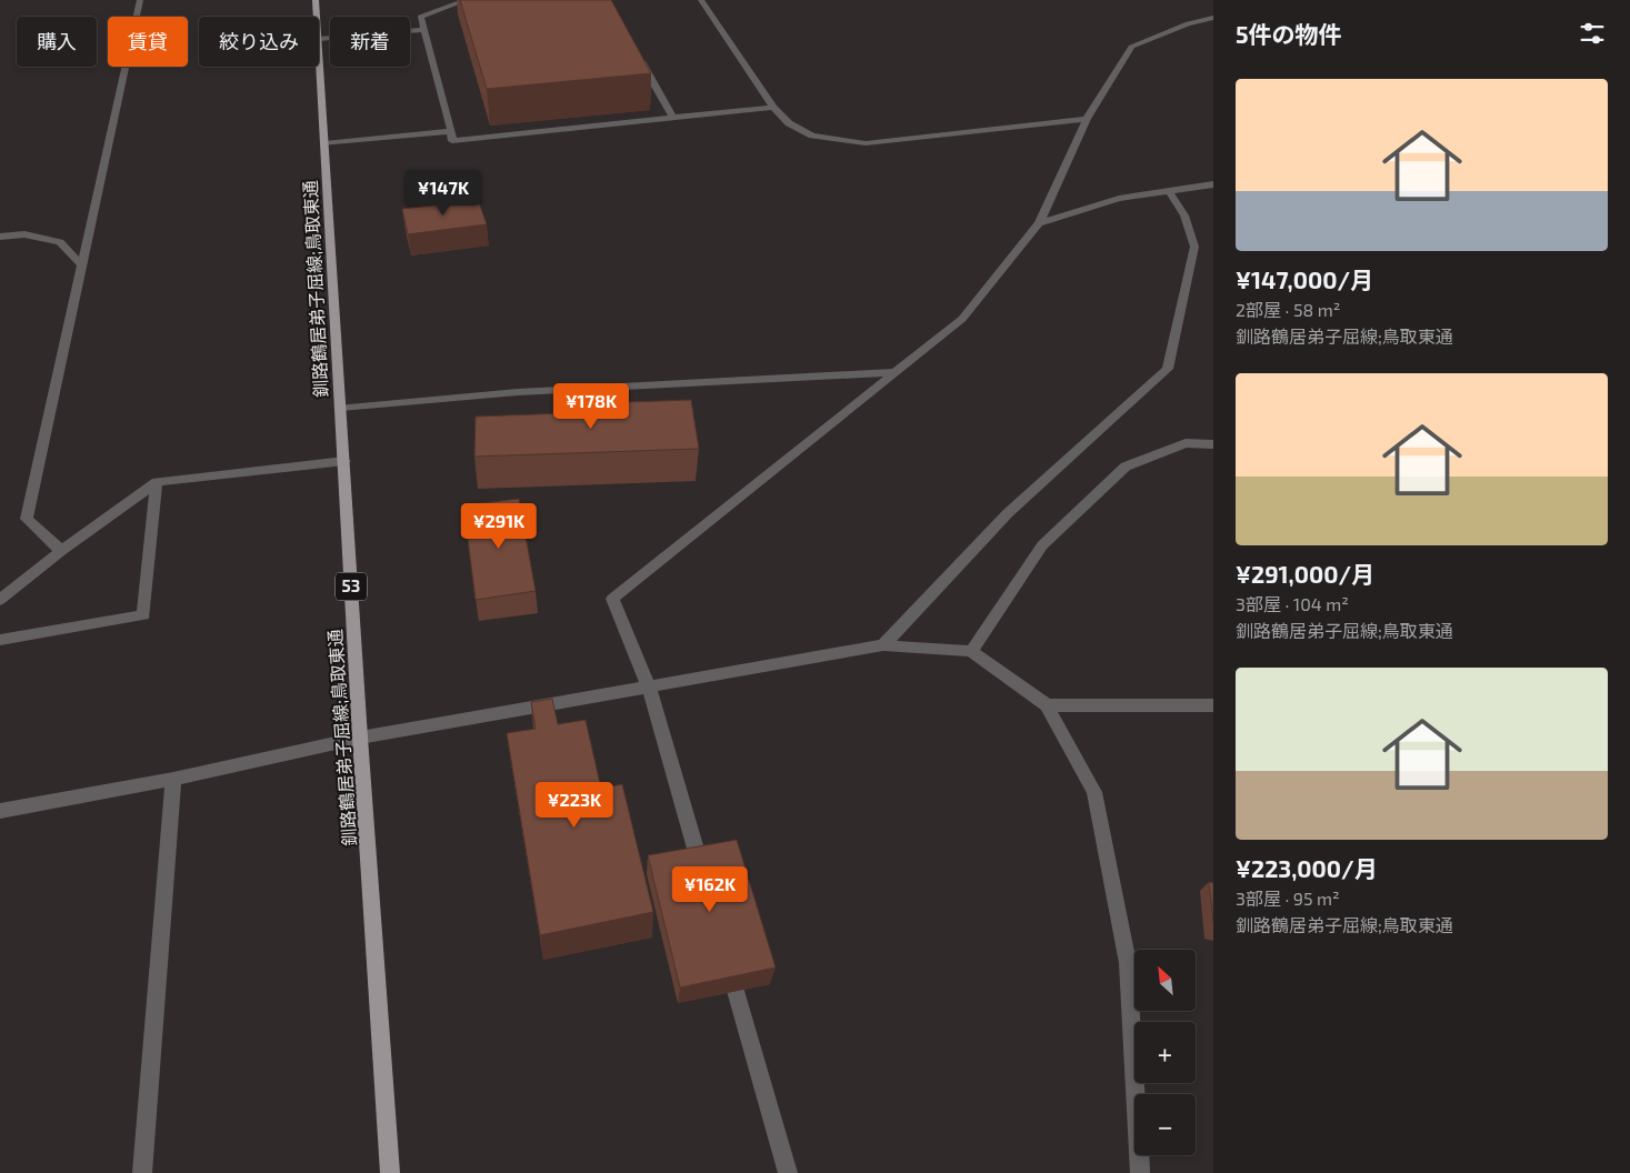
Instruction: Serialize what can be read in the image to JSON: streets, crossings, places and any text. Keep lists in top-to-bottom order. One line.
{"streets":{"main road":["釧路鶴居弟子屈線;鳥取東通","53"]},"north":"top left","page":{"heading":"5件の物件","chip":["購入","賃貸","絞り込み","新着"],"list":[{"name":"¥147,000/月","note":"2部屋 · 58 m² · 釧路鶴居弟子屈線;鳥取東通"},{"name":"¥291,000/月","note":"3部屋 · 104 m² · 釧路鶴居弟子屈線;鳥取東通"},{"name":"¥223,000/月","note":"3部屋 · 95 m² · 釧路鶴居弟子屈線;鳥取東通"}],"price":["¥147K","¥178K","¥291K","¥223K","¥162K"],"map_buttons":["+","−"]}}
